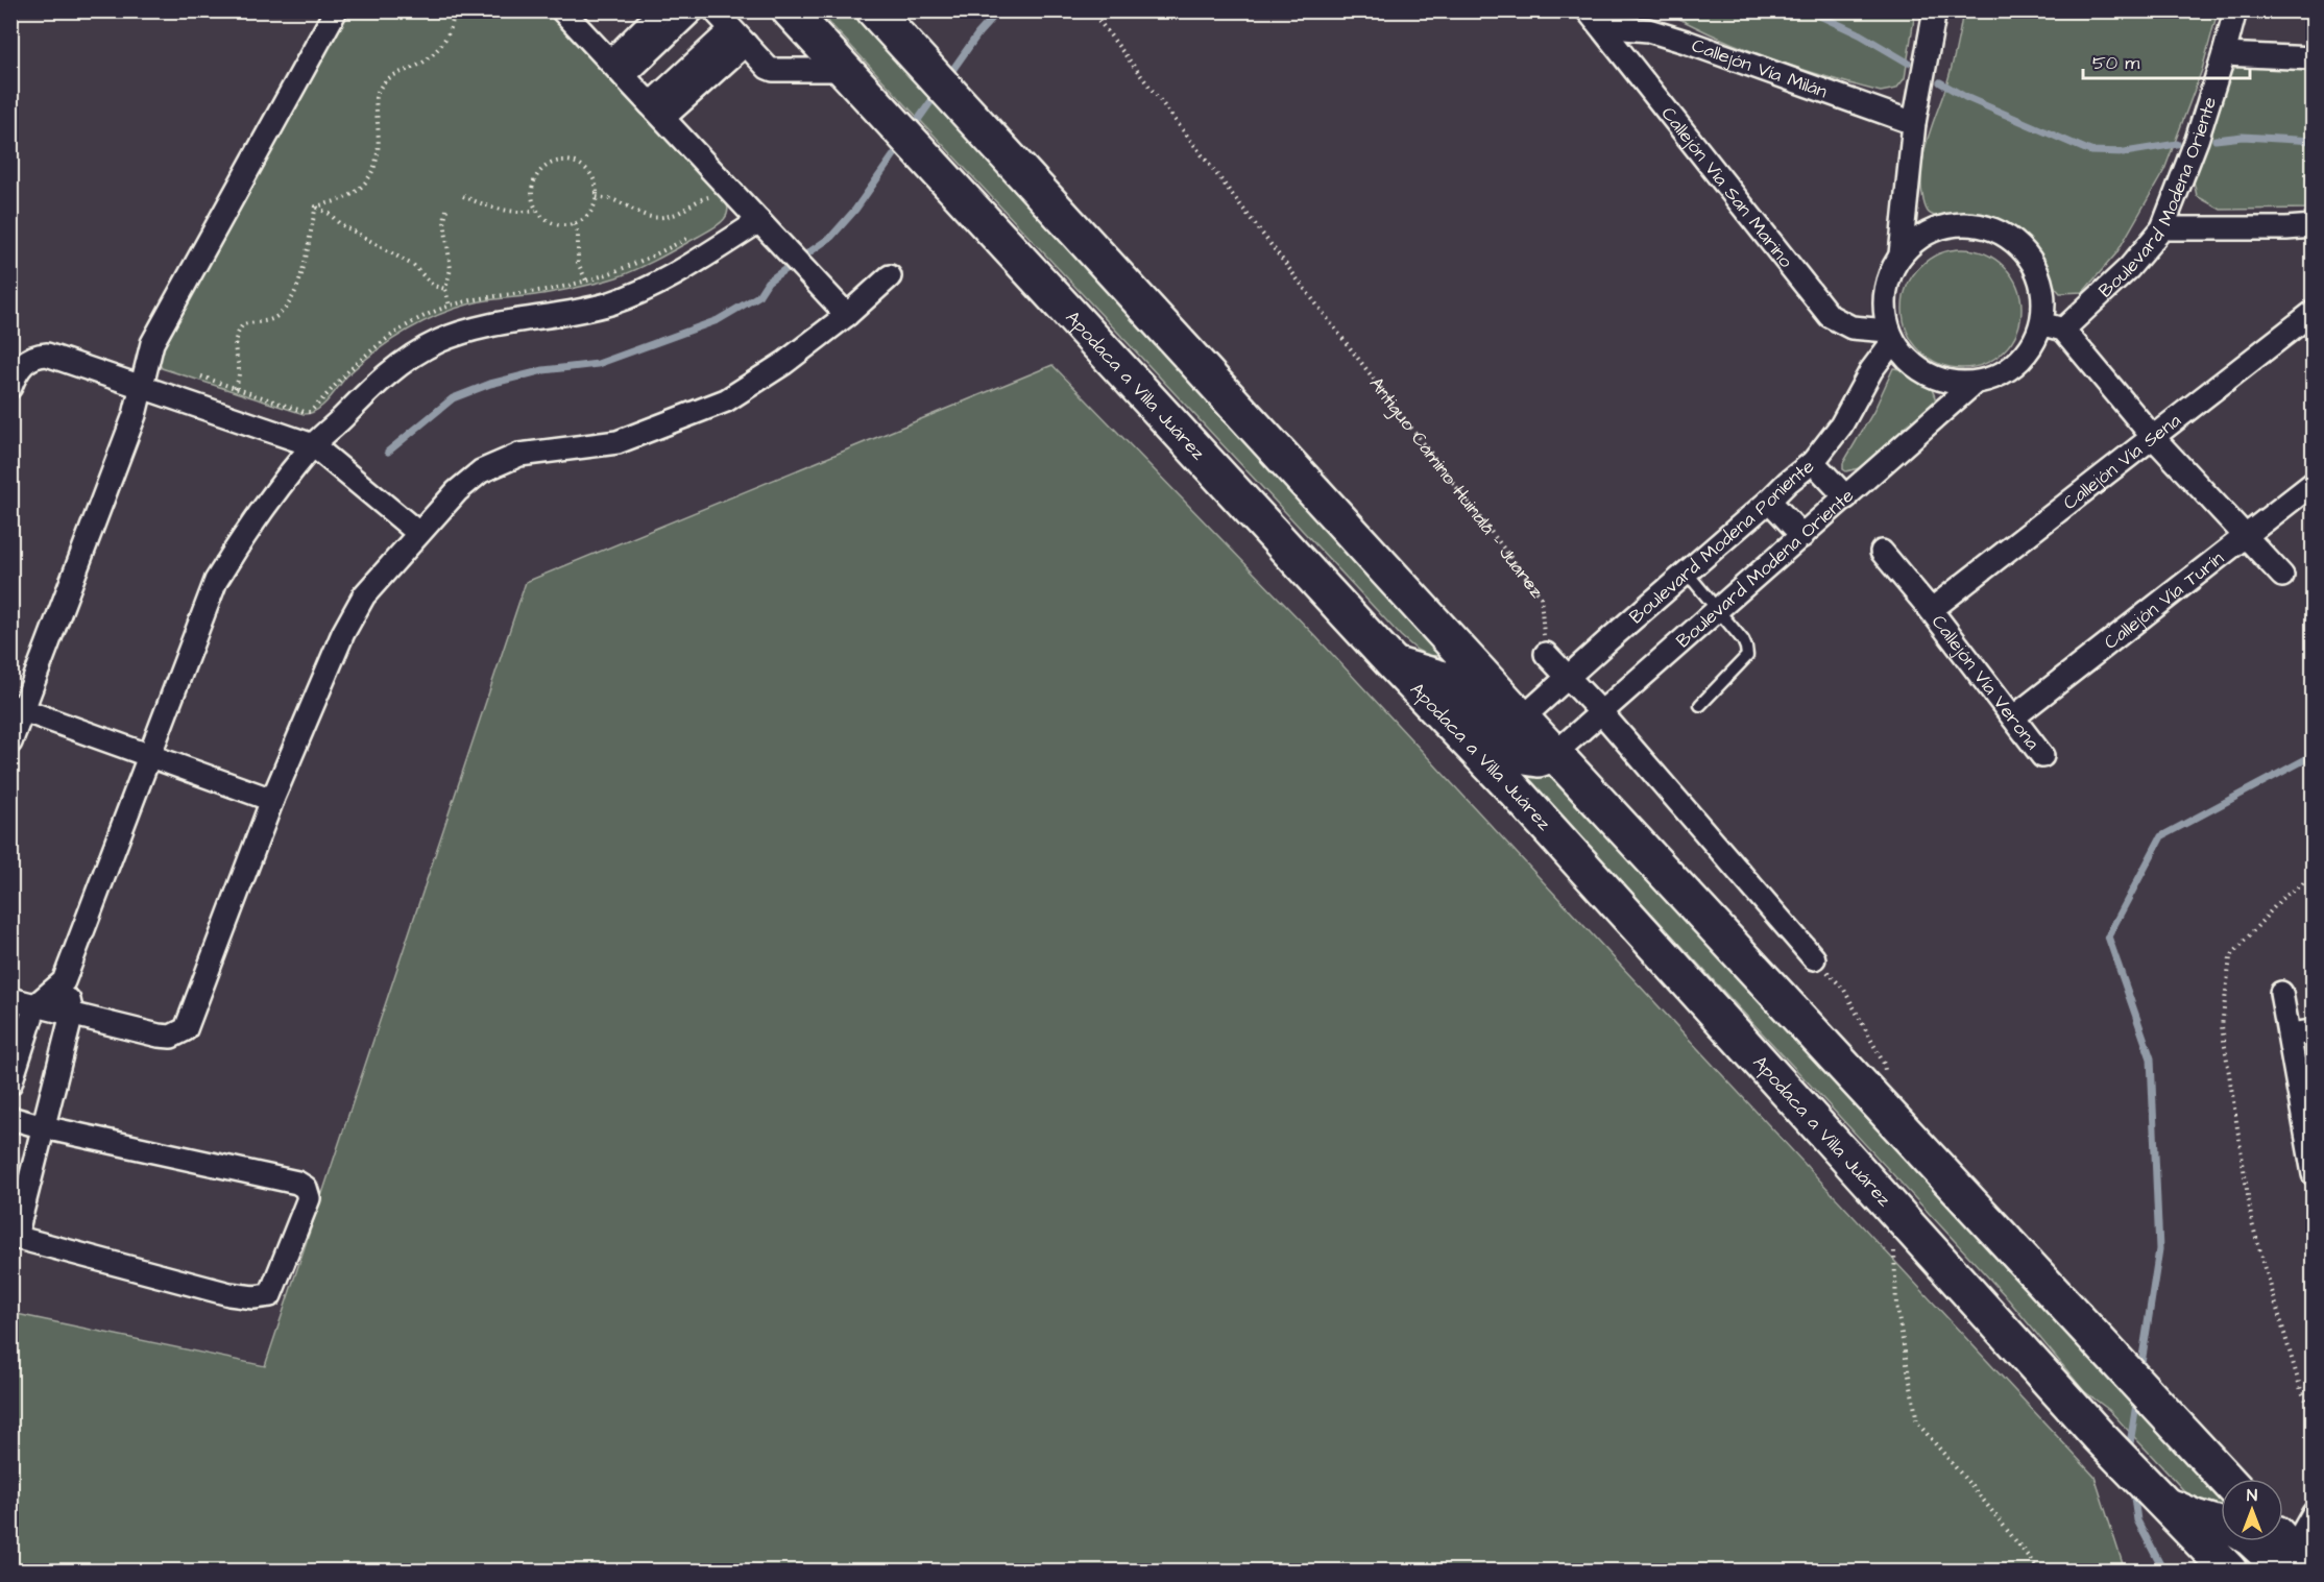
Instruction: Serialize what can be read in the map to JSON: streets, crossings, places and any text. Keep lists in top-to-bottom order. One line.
{"streets":{"main road":["Apodaca a Villa Juárez"],"street":["Callejón Vía Milán","Callejón Via San Marino","Boulevard Modena Oriente","Callejón Vía Sena","Boulevard Modena Poniente","Callejón Vía Turín","Callejón Vía Verona"],"path":["Antiguo Camino Huinalá - Juarez"]},"crossings":[["Callejón Vía Milán","Callejón Via San Marino"],["Callejón Via San Marino","Boulevard Modena Oriente"],["Callejón Via San Marino","Boulevard Modena Poniente"],["Boulevard Modena Oriente","Boulevard Modena Poniente"],["Callejón Vía Sena","Callejón Vía Verona"],["Callejón Vía Turín","Callejón Vía Verona"]],"scale_bar":"50 m","north":"top"}
